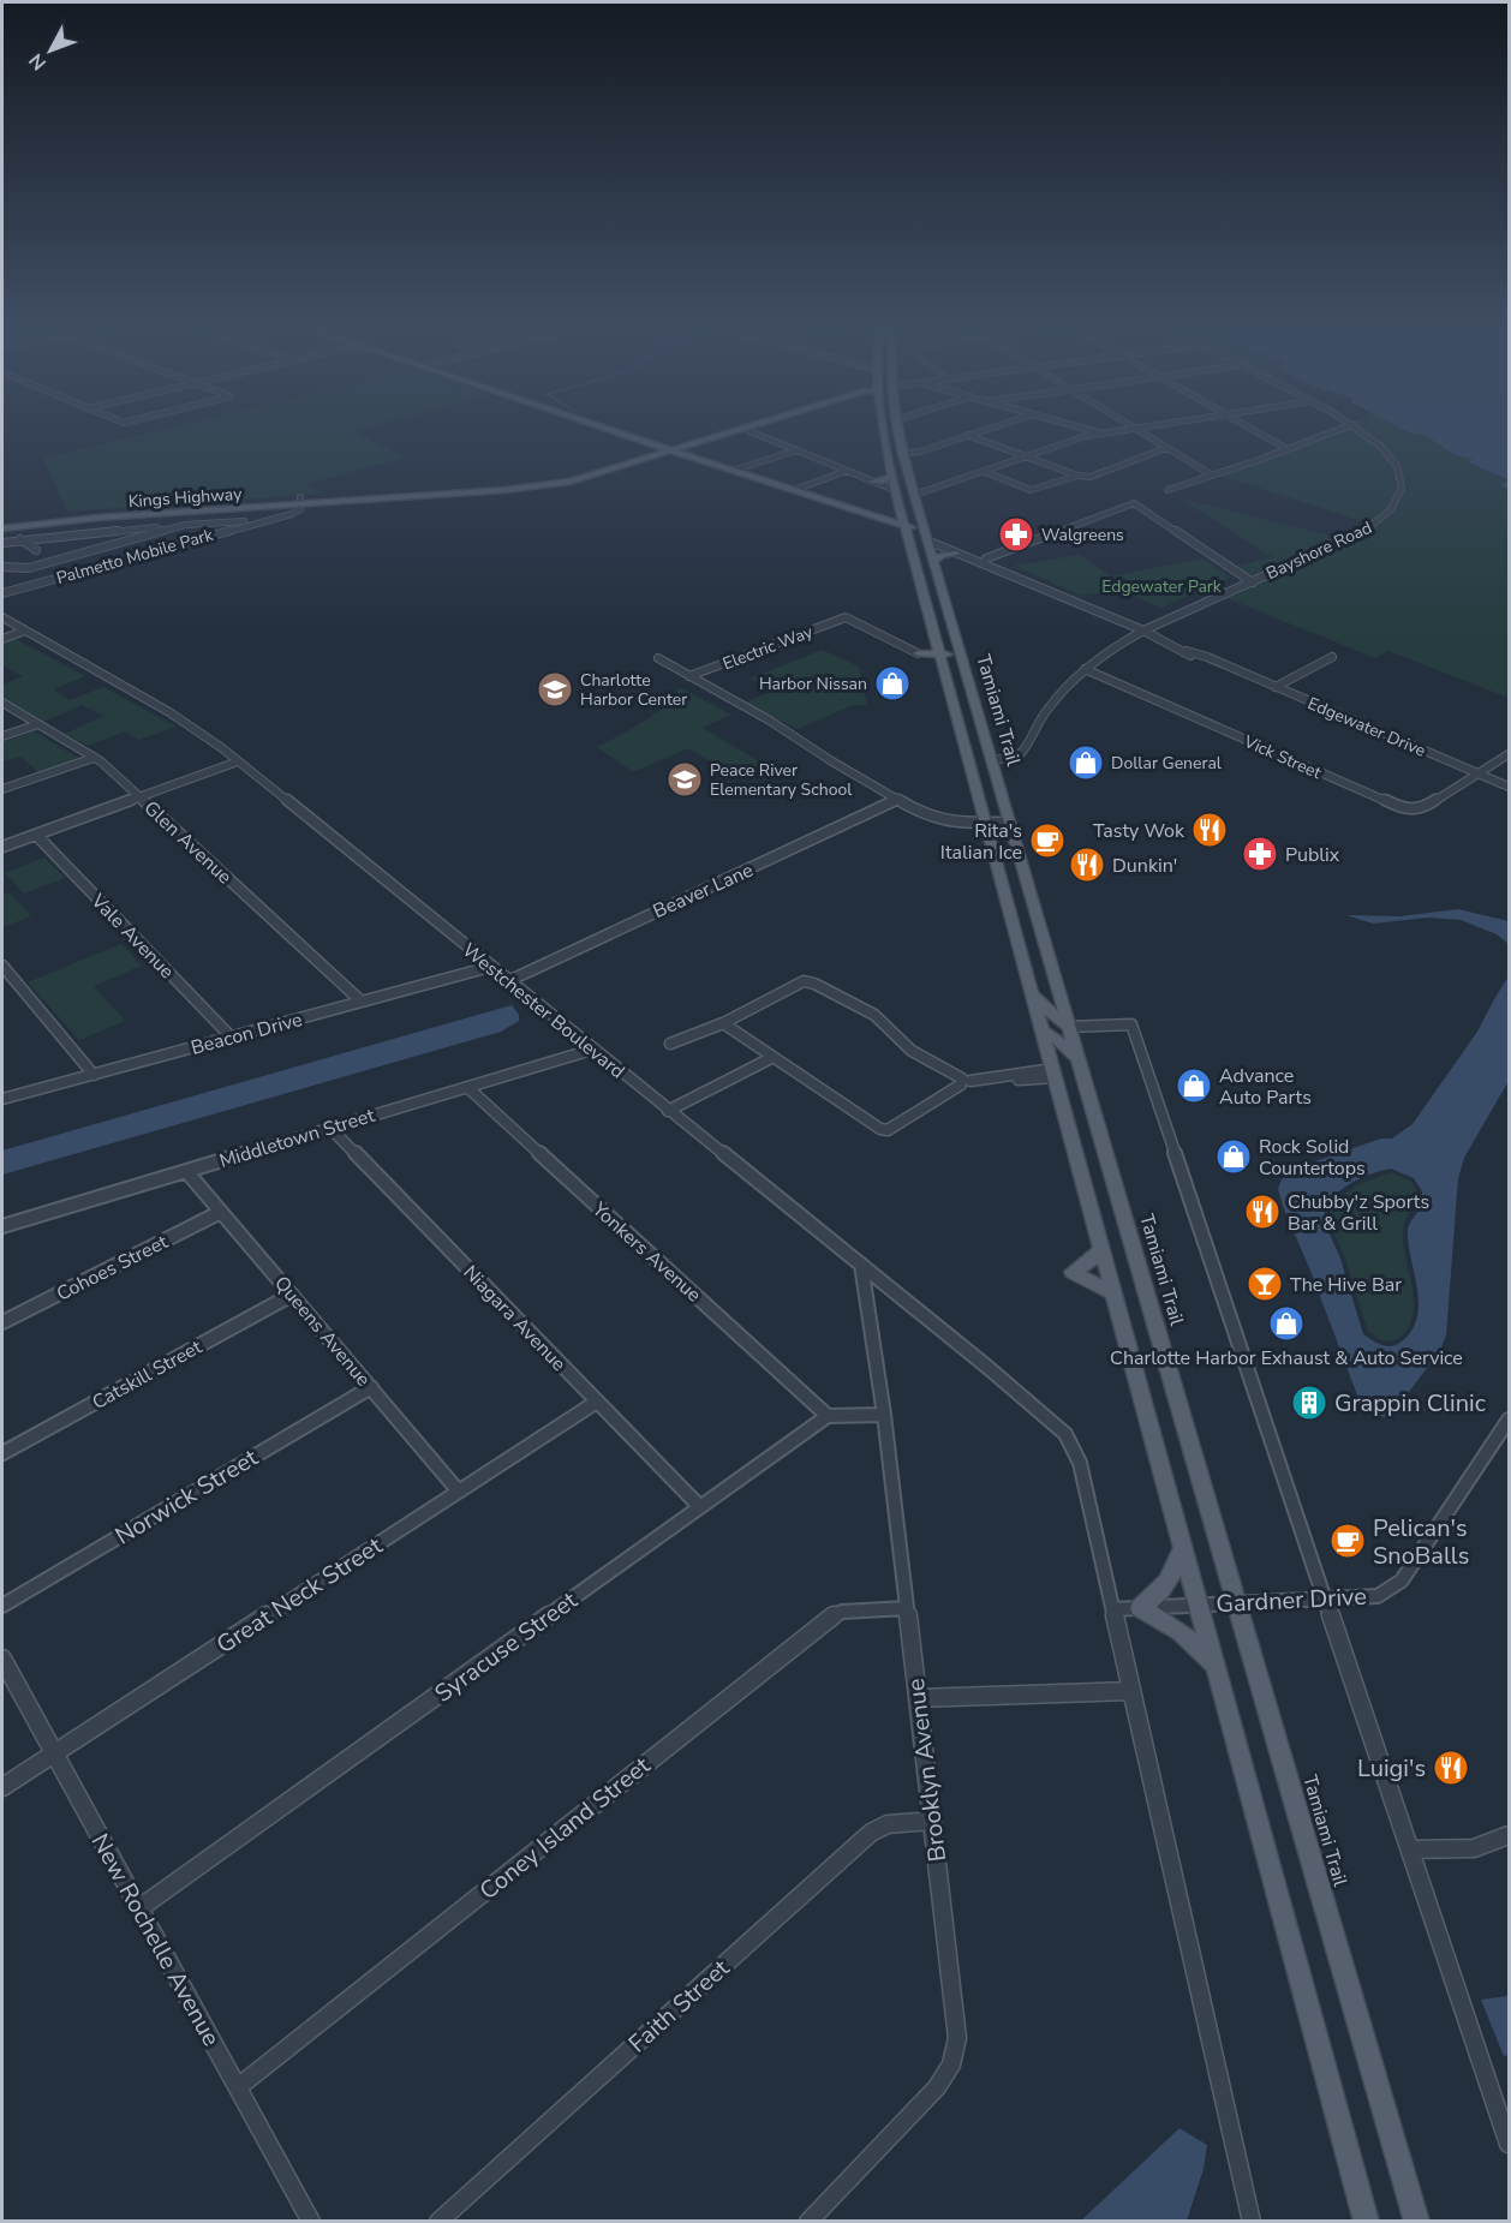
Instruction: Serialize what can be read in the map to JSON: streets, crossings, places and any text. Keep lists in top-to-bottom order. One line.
{"streets":{"main road":["Kings Highway","Tamiami Trail"],"street":["Bayshore Road","Palmetto Mobile Park","Electric Way","Edgewater Drive","Vick Street","Glen Avenue","Beaver Lane","Vale Avenue","Westchester Boulevard","Beacon Drive","Middletown Street","Yonkers Avenue","Cohoes Street","Niagara Avenue","Queens Avenue","Catskill Street","Norwick Street","Great Neck Street","Gardner Drive","Syracuse Street","Brooklyn Avenue","Coney Island Street","New Rochelle Avenue","Faith Street"]},"crossings":[["Kings Highway","Palmetto Mobile Park"],["Bayshore Road","Tamiami Trail"],["Bayshore Road","Edgewater Drive"],["Bayshore Road","Vick Street"],["Tamiami Trail","Edgewater Drive"],["Tamiami Trail","Gardner Drive"],["Edgewater Drive","Vick Street"],["Glen Avenue","Beacon Drive"],["Beaver Lane","Westchester Boulevard"],["Vale Avenue","Beacon Drive"],["Westchester Boulevard","Beacon Drive"],["Westchester Boulevard","Middletown Street"],["Westchester Boulevard","Gardner Drive"],["Westchester Boulevard","Brooklyn Avenue"],["Middletown Street","Yonkers Avenue"],["Middletown Street","Niagara Avenue"],["Middletown Street","Queens Avenue"],["Yonkers Avenue","Syracuse Street"],["Cohoes Street","Queens Avenue"],["Niagara Avenue","Great Neck Street"],["Niagara Avenue","Syracuse Street"],["Queens Avenue","Catskill Street"],["Queens Avenue","Norwick Street"],["Queens Avenue","Great Neck Street"],["Great Neck Street","New Rochelle Avenue"],["Syracuse Street","New Rochelle Avenue"],["Brooklyn Avenue","Coney Island Street"],["Brooklyn Avenue","Faith Street"],["Coney Island Street","New Rochelle Avenue"]],"parks":["Edgewater Park"],"places":{"pharmacy":["Walgreens","Publix"],"shop":["Harbor Nissan","Dollar General","Advance Auto Parts","Rock Solid Countertops","Charlotte Harbor Exhaust & Auto Service"],"school or university":["Charlotte Harbor Center","Peace River Elementary School"],"restaurant":["Tasty Wok","Dunkin'","Chubby'z Sports Bar & Grill","Luigi's"],"cafe":["Rita's Italian Ice","Pelican's SnoBalls"],"bar":["The Hive Bar"],"building":["Grappin Clinic"]},"north":"bottom left"}
